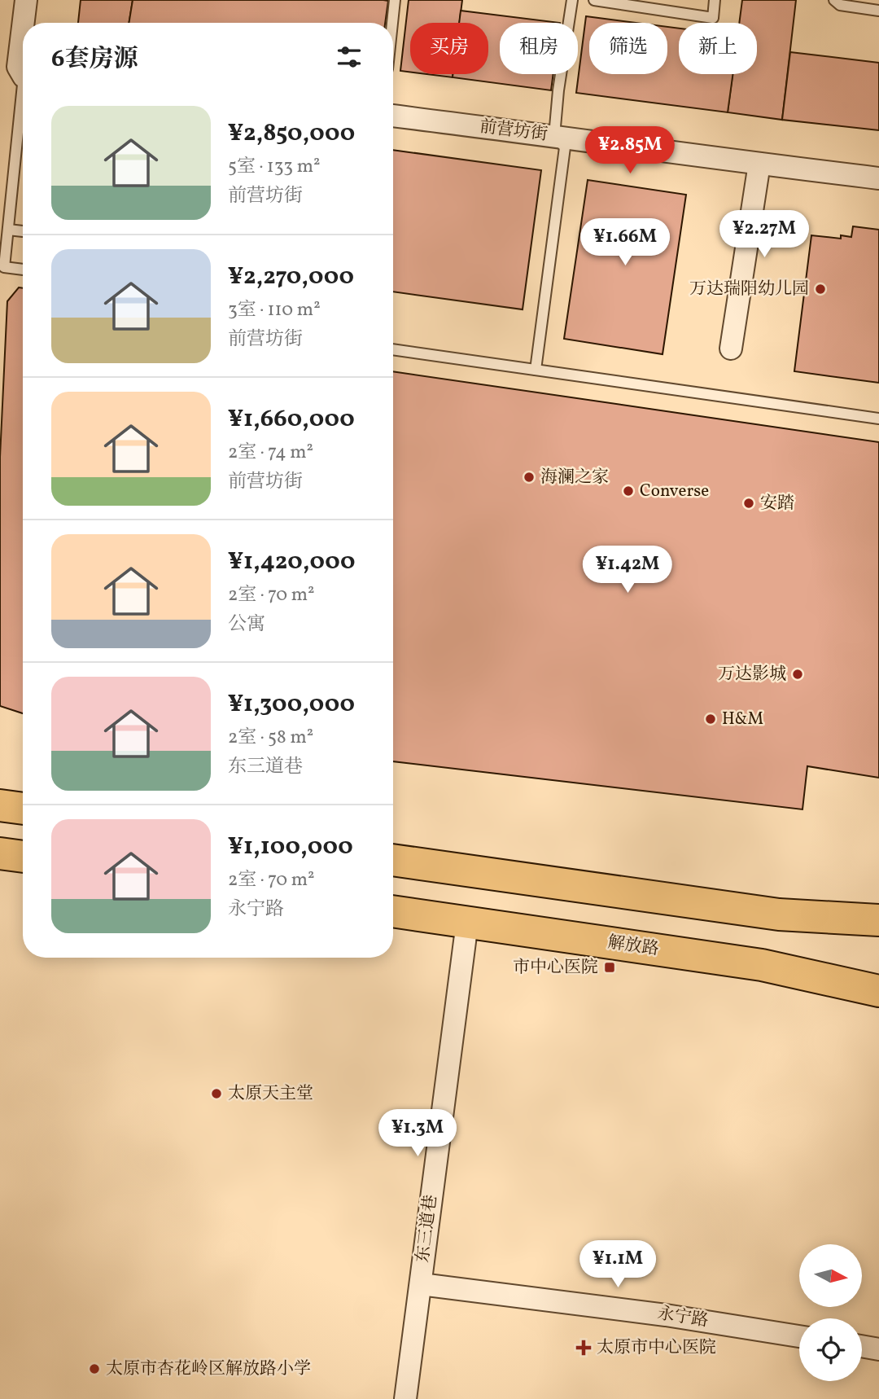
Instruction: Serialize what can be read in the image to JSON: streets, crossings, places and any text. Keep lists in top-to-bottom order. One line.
{"streets":{"main road":["解放路"],"street":["前营坊街","东三道巷","永宁路"]},"crossings":[["解放路","东三道巷"],["东三道巷","永宁路"]],"places":{"other":["万达瑞阳幼儿园","海澜之家","Converse","安踏","万达影城","H&M","太原天主堂","太原市杏花岭区解放路小学"],"transit":["市中心医院"],"health":["太原市中心医院"]},"north":"right","page":{"chip":["买房","租房","筛选","新上"],"heading":"6套房源","list":[{"name":"¥2,850,000","note":"5室 · 133 m² · 前营坊街"},{"name":"¥2,270,000","note":"3室 · 110 m² · 前营坊街"},{"name":"¥1,660,000","note":"2室 · 74 m² · 前营坊街"},{"name":"¥1,420,000","note":"2室 · 70 m² · 公寓"},{"name":"¥1,300,000","note":"2室 · 58 m² · 东三道巷"},{"name":"¥1,100,000","note":"2室 · 70 m² · 永宁路"}],"price":["¥2.85M","¥2.27M","¥1.66M","¥1.42M","¥1.3M","¥1.1M"]}}
